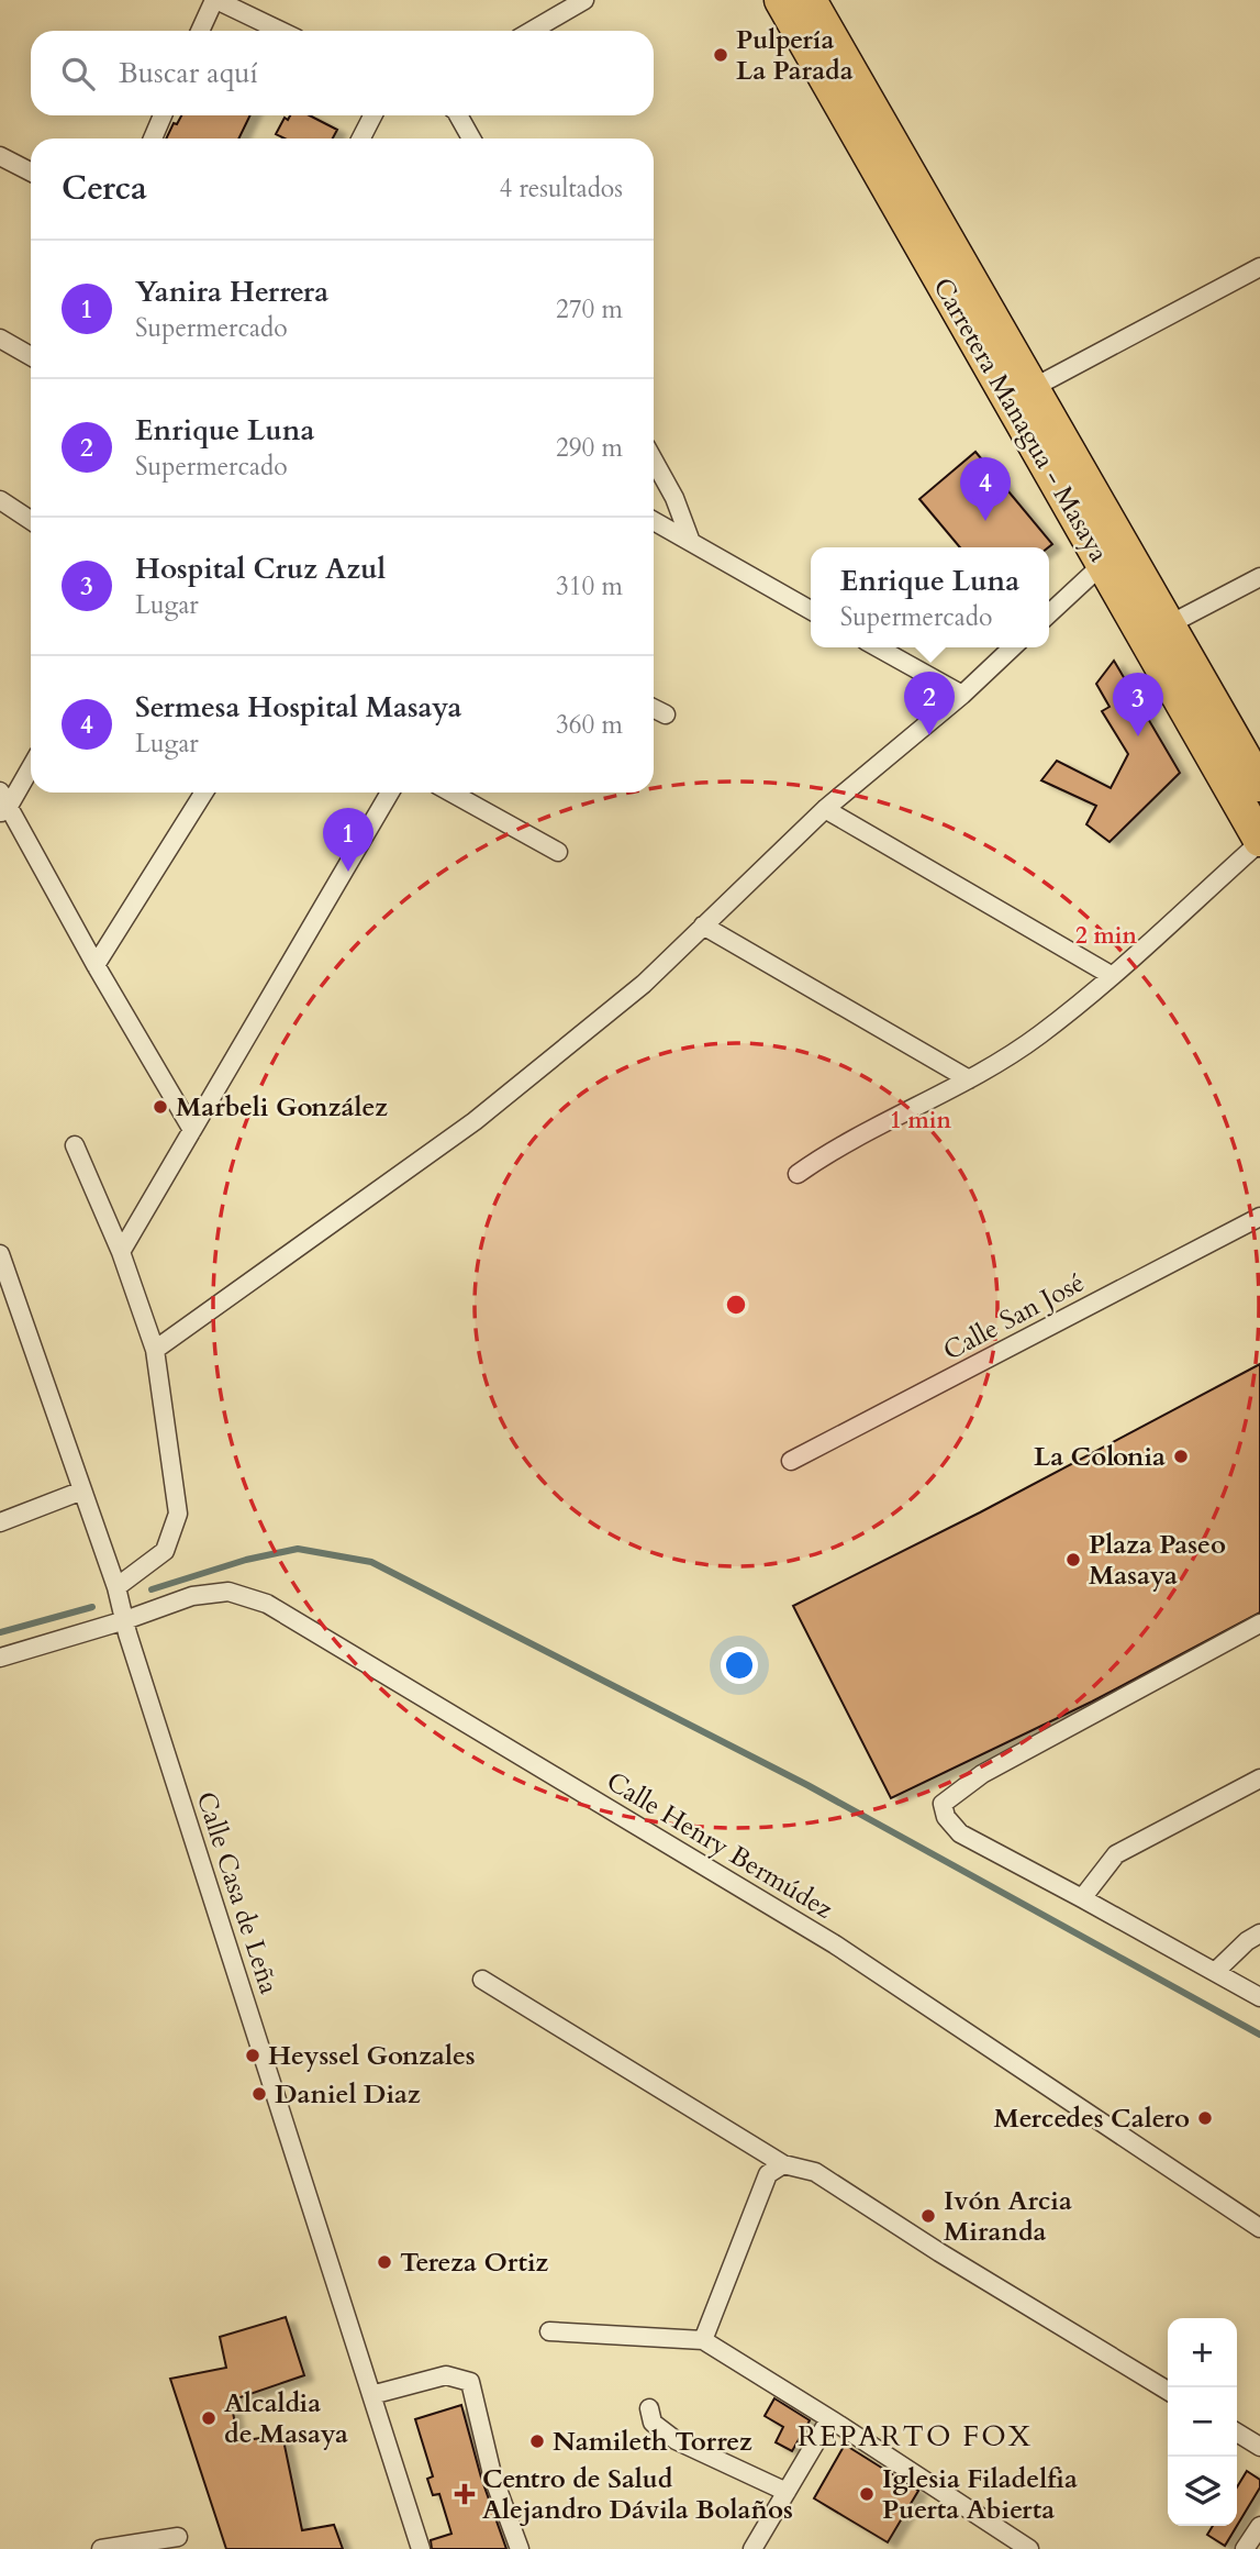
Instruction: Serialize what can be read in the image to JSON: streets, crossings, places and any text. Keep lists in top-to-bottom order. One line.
{"streets":{"highway":["Carretera Managua - Masaya"],"street":["Calle San José","Calle Henry Bermúdez","Calle Casa de Leña"]},"crossings":[["Calle Henry Bermúdez","Calle Casa de Leña"]],"districts":["REPARTO FOX"],"places":{"other":["Pulpería La Parada","Marbeli González","La Colonia","Plaza Paseo Masaya","Heyssel Gonzales","Daniel Diaz","Mercedes Calero","Ivón Arcia Miranda","Tereza Ortiz","Alcaldia de Masaya","Namileth Torrez","Iglesia Filadelfia Puerta Abierta"],"health":["Centro de Salud Alejandro Dávila Bolaños"]},"page":{"search":"Buscar aquí","heading":["Cerca","4 resultados"],"list":[{"mark":"1","name":"Yanira Herrera","note":"Supermercado","value":"270 m"},{"mark":"2","name":"Enrique Luna","note":"Supermercado","value":"290 m"},{"mark":"3","name":"Hospital Cruz Azul","note":"Lugar","value":"310 m"},{"mark":"4","name":"Sermesa Hospital Masaya","note":"Lugar","value":"360 m"}],"pins":["4","2","3","1"],"popup":["Enrique Luna","Supermercado"],"map_buttons":["+","−"]},"rings":["2 min","1 min"]}
